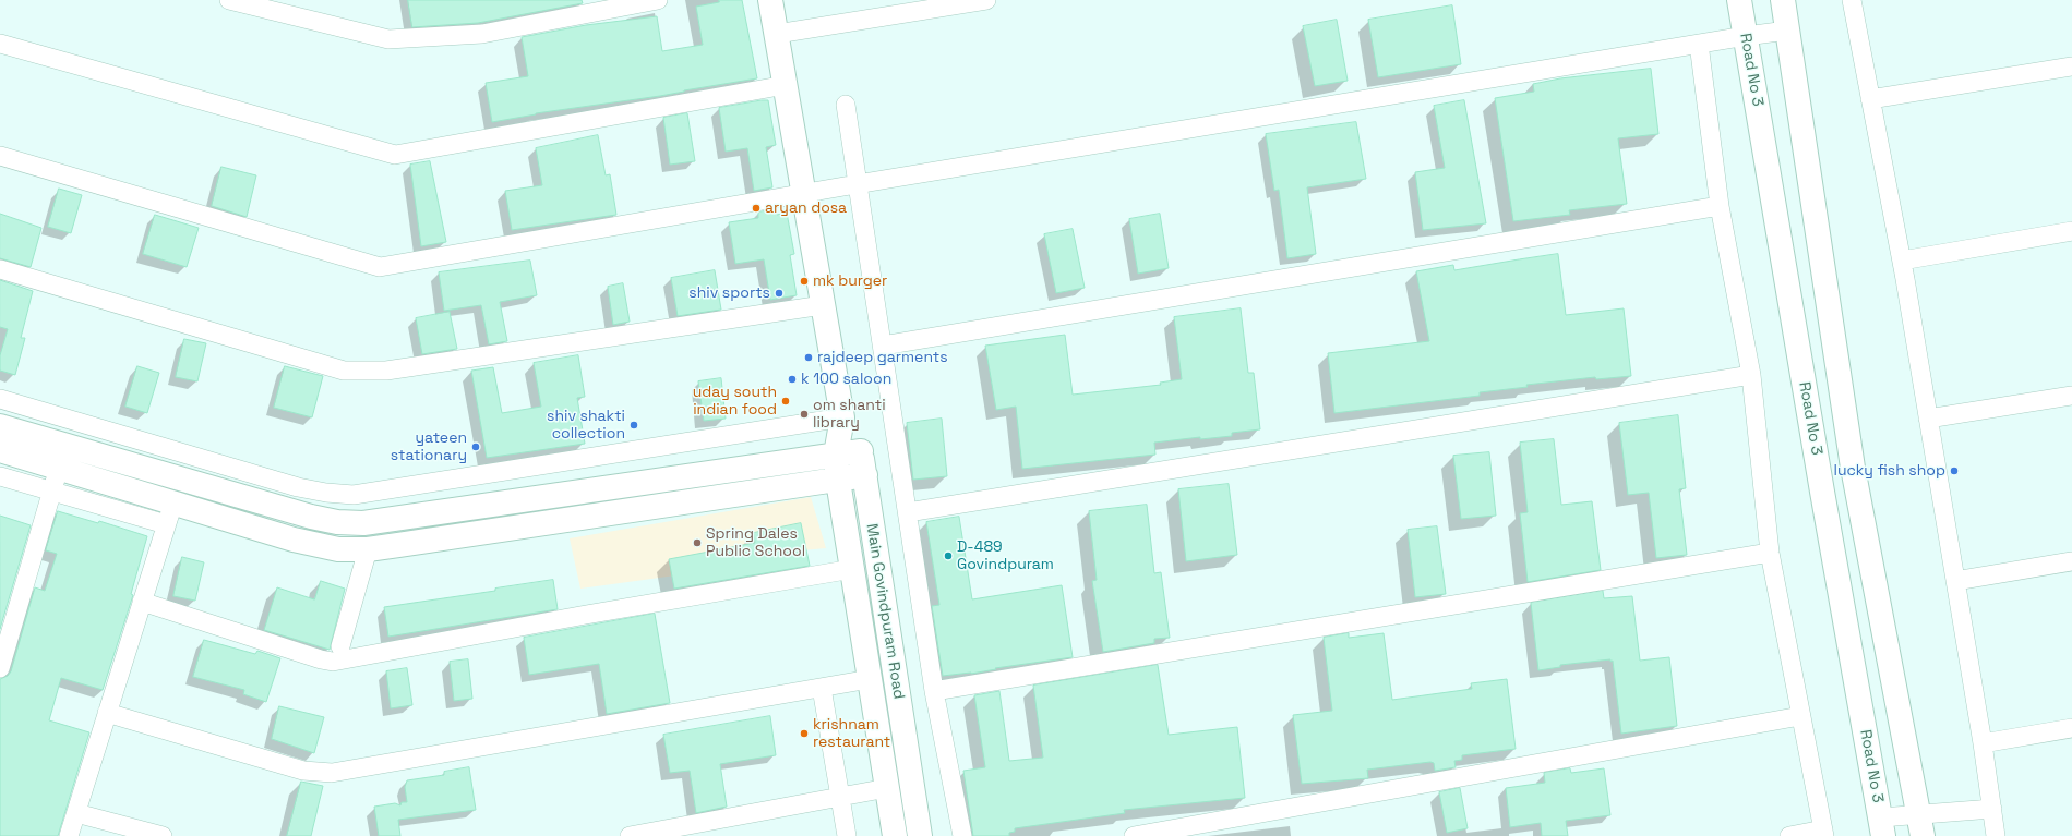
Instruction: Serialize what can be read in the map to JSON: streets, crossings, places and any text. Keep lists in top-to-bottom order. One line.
{"streets":{"street":["Road No 3","Main Govindpuram Road"]},"places":["aryan dosa","mk burger","shiv sports","rajdeep garments","k 100 saloon","uday south indian food","om shanti library","shiv shakti collection","yateen stationary","lucky fish shop","Spring Dales Public School","D-489 Govindpuram","krishnam restaurant"]}
